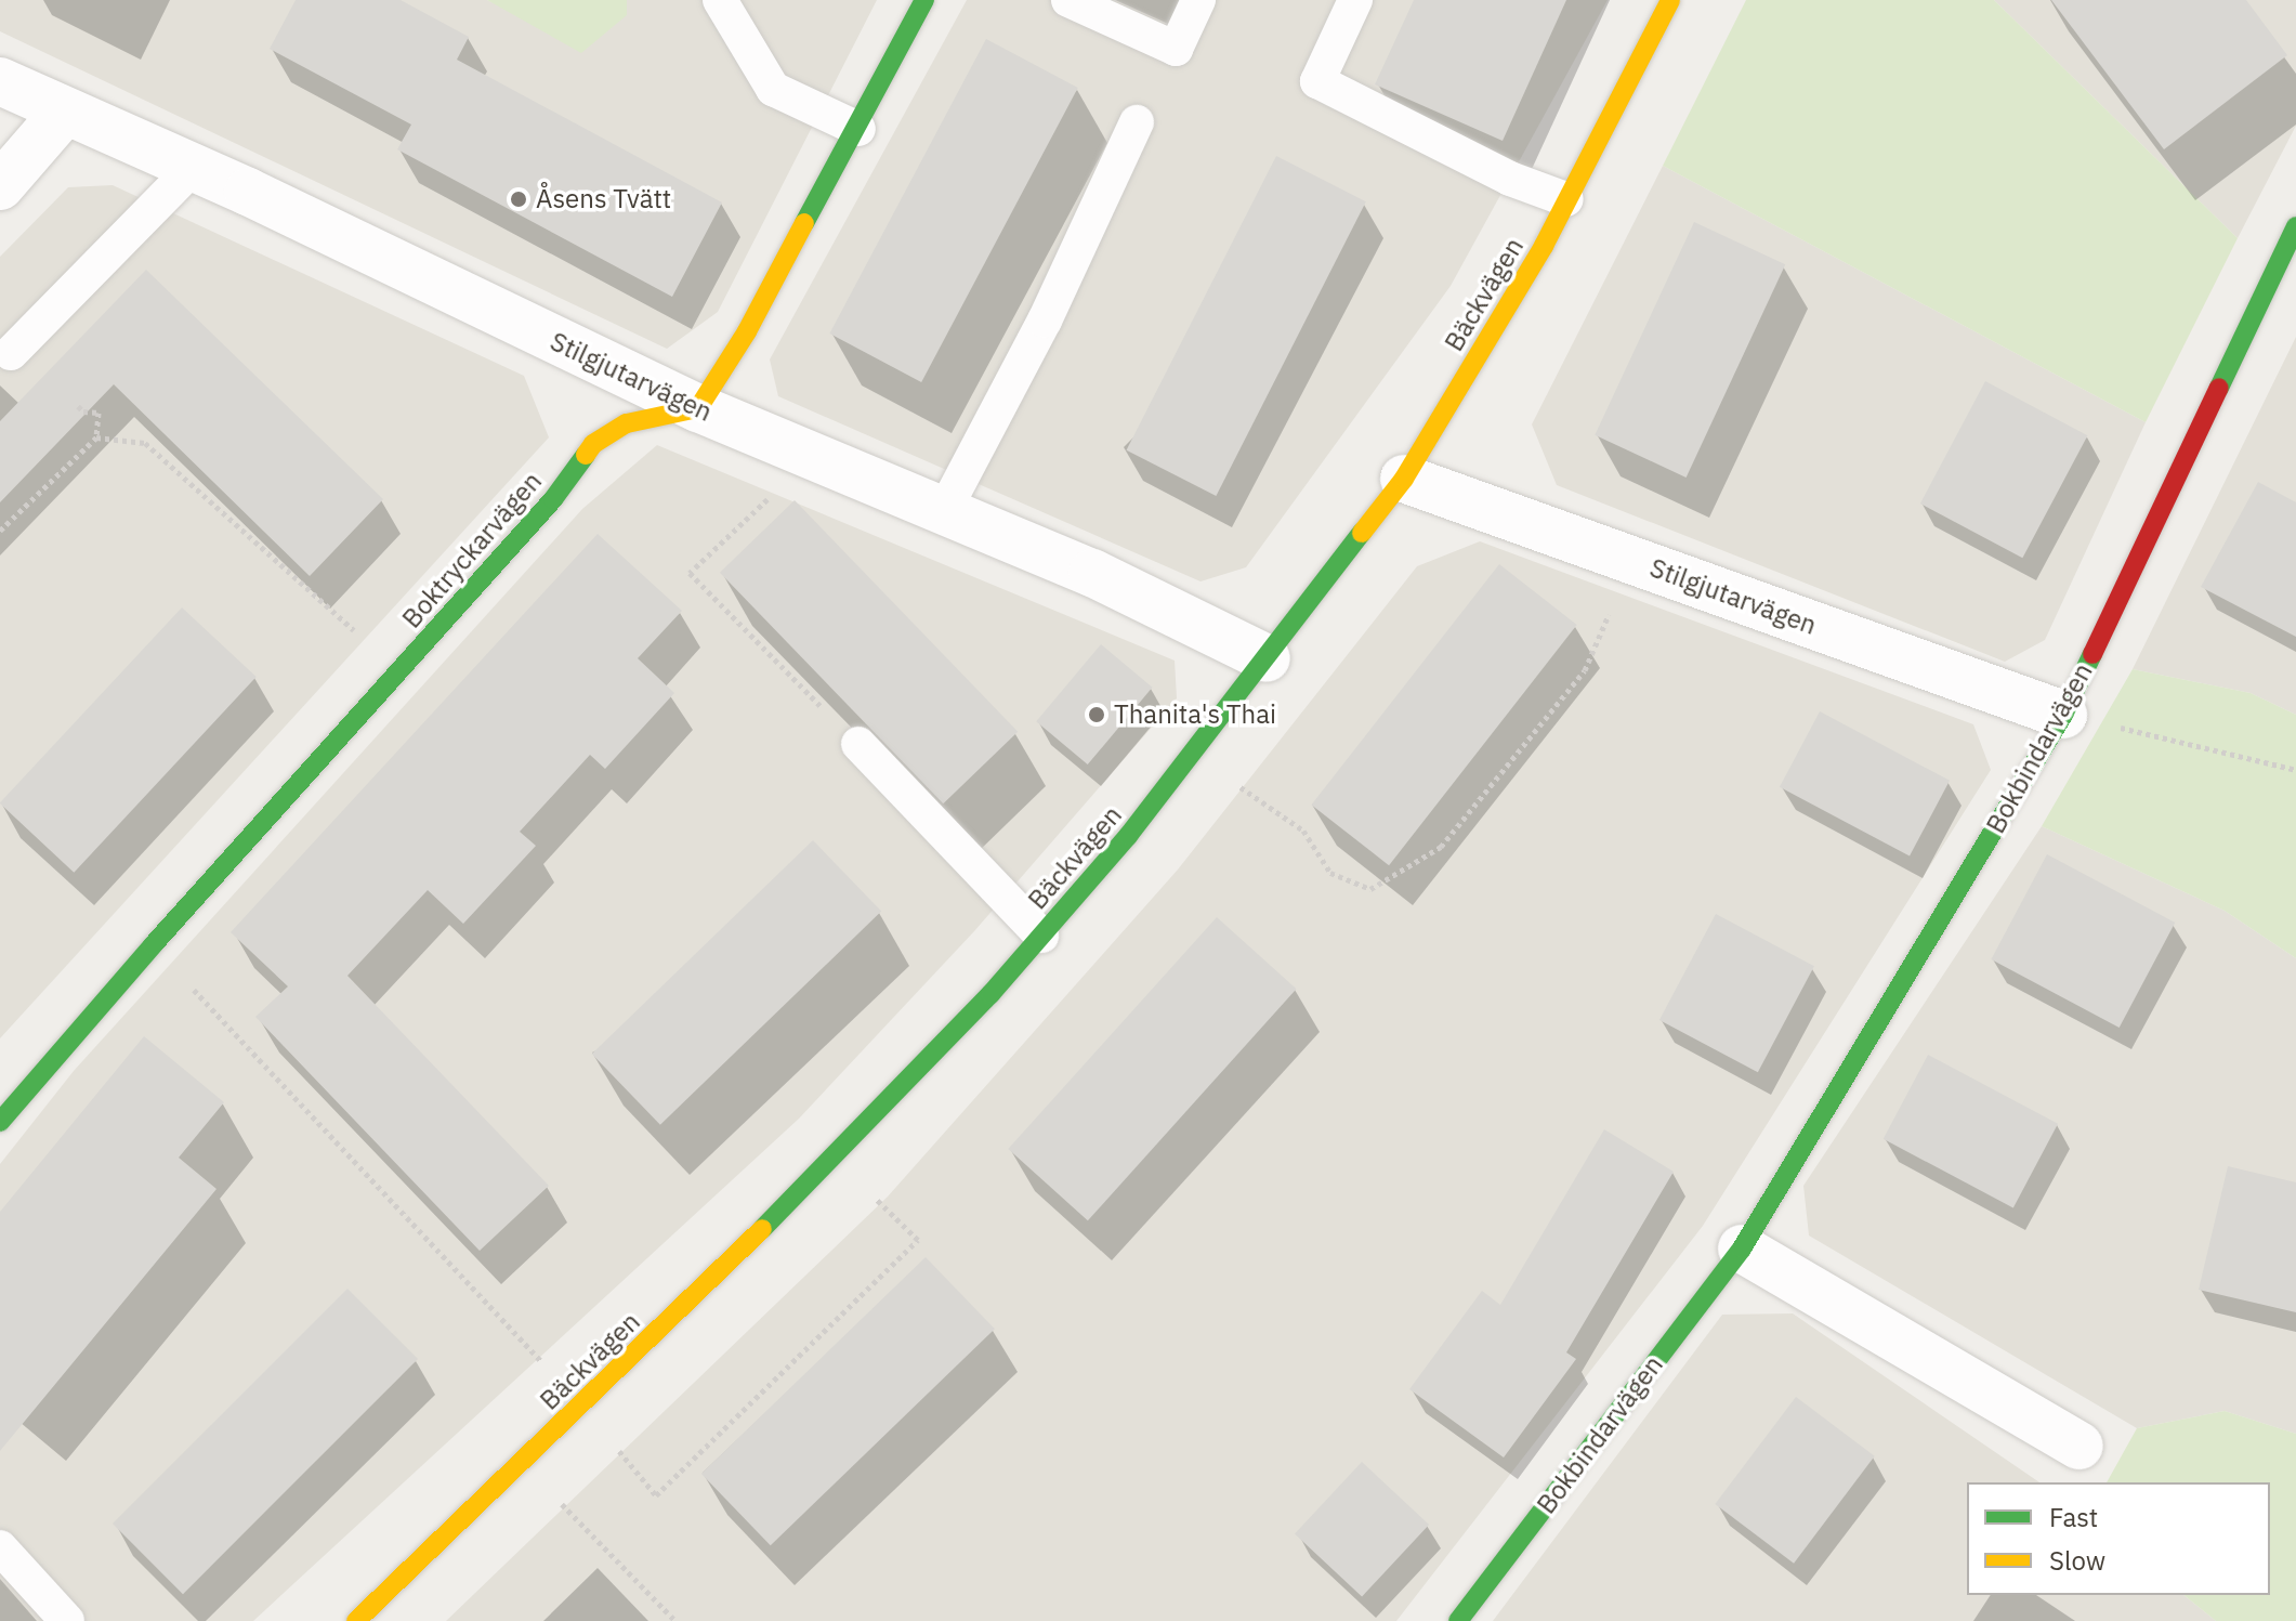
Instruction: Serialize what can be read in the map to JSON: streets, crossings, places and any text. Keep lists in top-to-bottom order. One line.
{"streets":{"street":["Bäckvägen","Stilgjutarvägen","Boktryckarvägen","Bokbindarvägen"]},"crossings":[["Bäckvägen","Stilgjutarvägen"],["Stilgjutarvägen","Boktryckarvägen"],["Stilgjutarvägen","Bokbindarvägen"]],"places":["Åsens Tvätt","Thanita's Thai"],"legend":["Fast","Slow"]}
